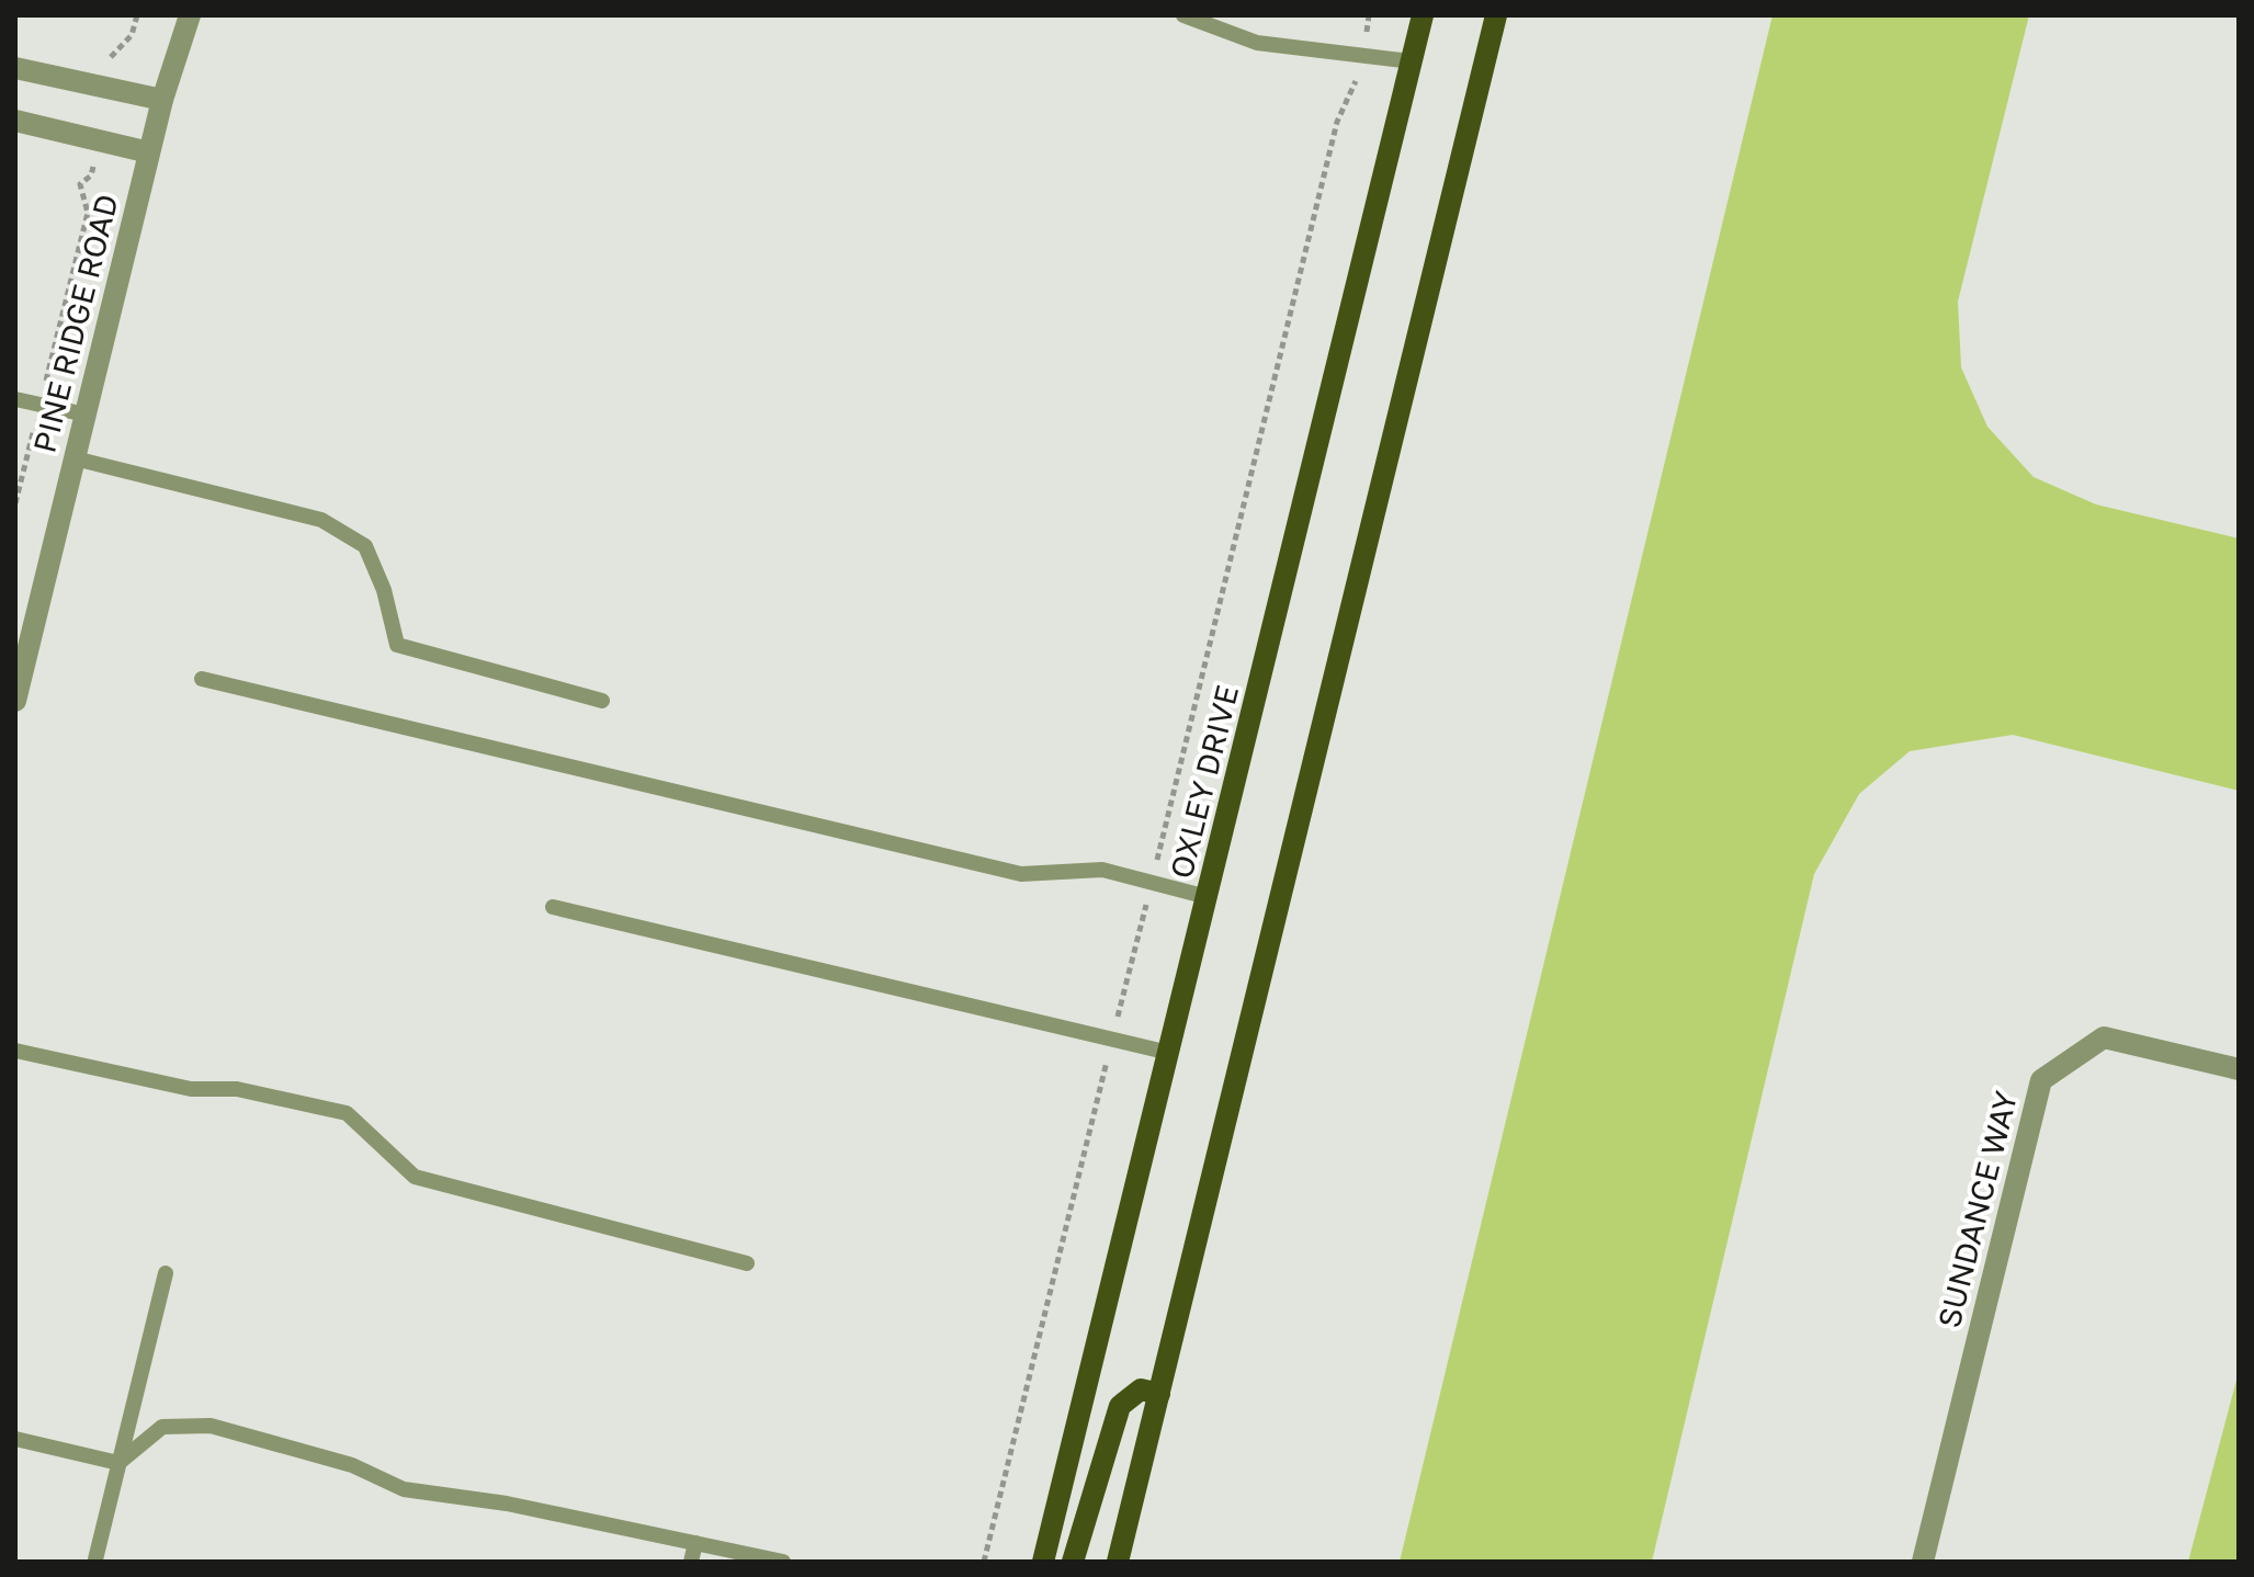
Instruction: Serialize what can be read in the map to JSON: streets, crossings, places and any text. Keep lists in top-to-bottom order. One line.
{"streets":{"main road":["OXLEY DRIVE"],"street":["PINE RIDGE ROAD","SUNDANCE WAY"]}}
